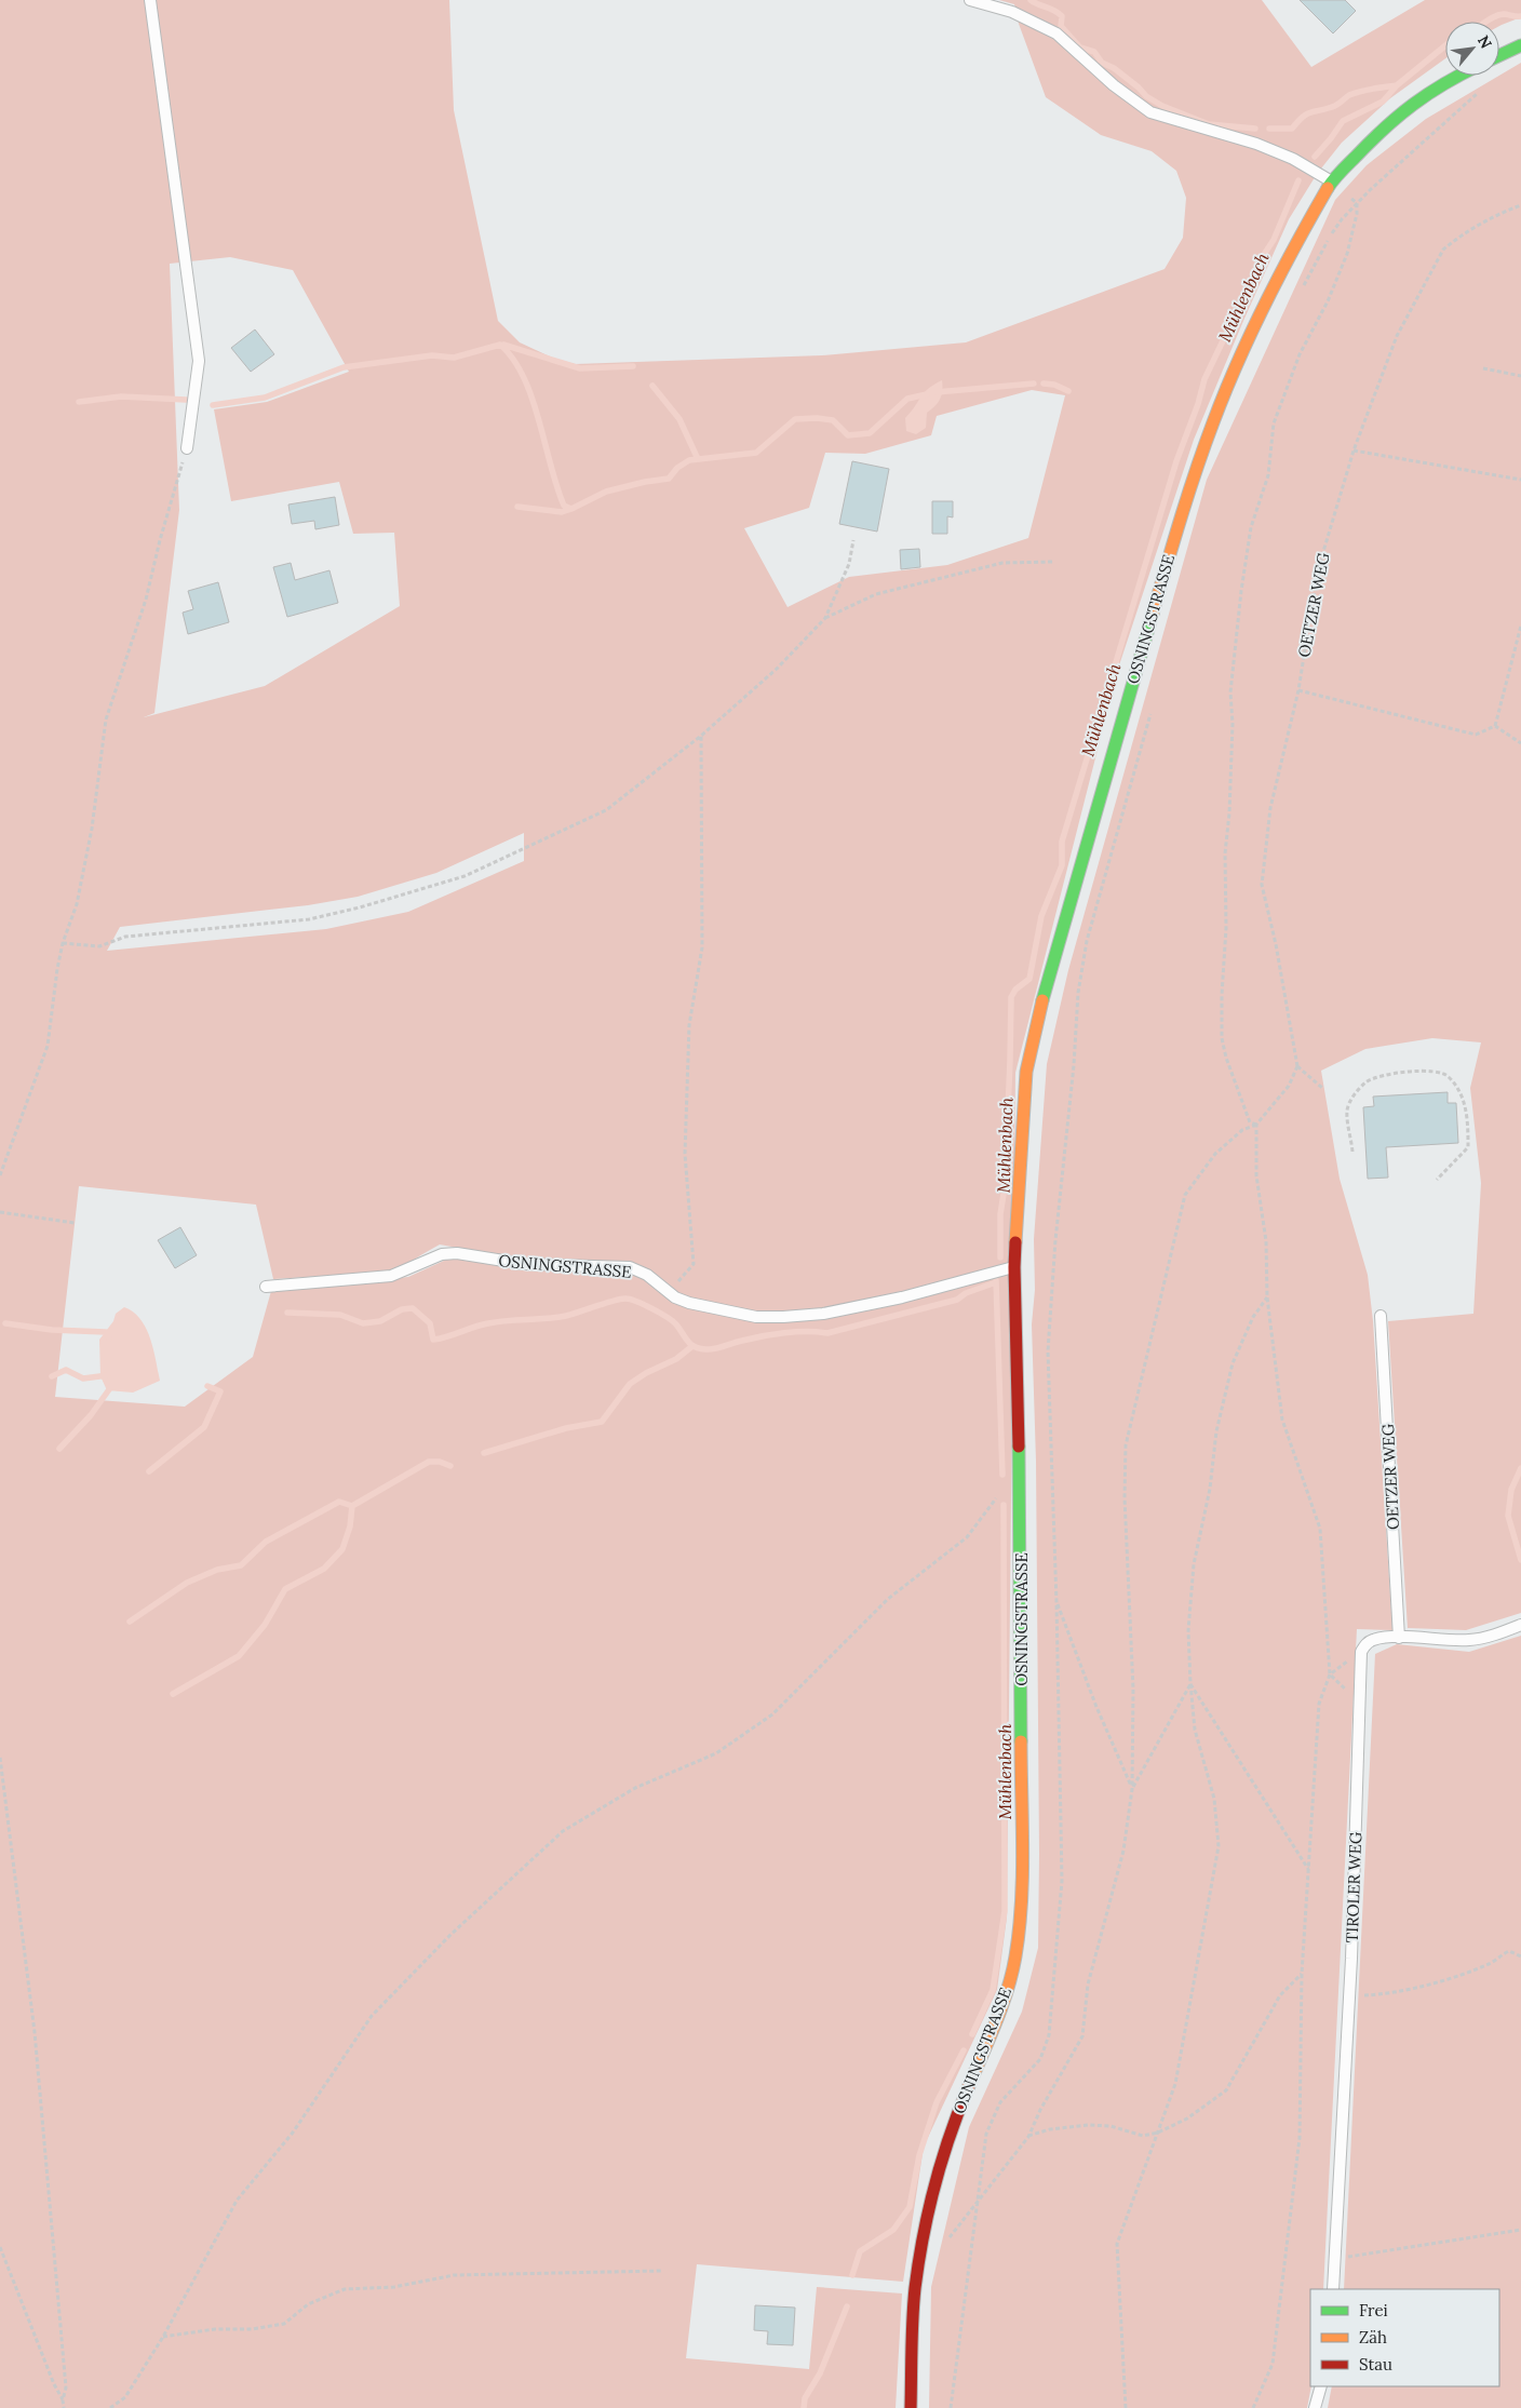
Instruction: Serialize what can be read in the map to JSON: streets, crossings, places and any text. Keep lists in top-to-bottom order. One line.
{"streets":{"main road":["OSNINGSTRASSE"],"lane":["OETZER WEG","TIROLER WEG"]},"crossings":[["OETZER WEG","TIROLER WEG"]],"water":["Mühlenbach"],"legend":["Frei","Zäh","Stau"],"north":"top right"}
